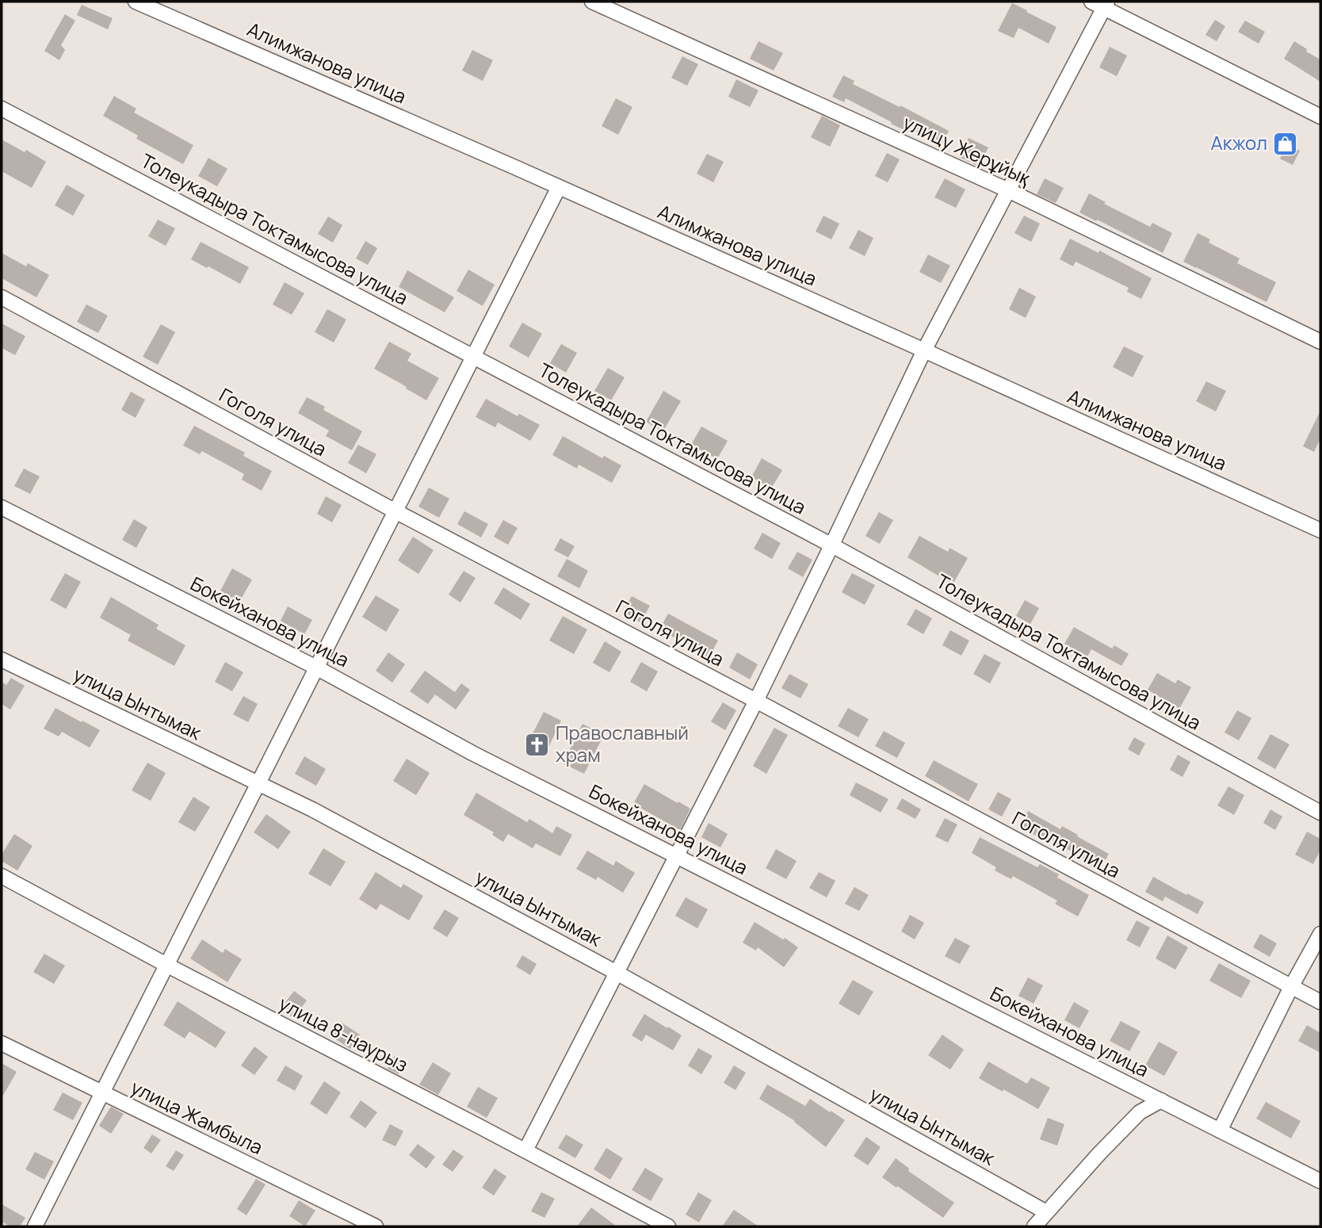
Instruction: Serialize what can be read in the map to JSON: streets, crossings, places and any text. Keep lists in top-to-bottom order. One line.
{"streets":{"street":["Алимжанова улица","улицу Жерұйық","Толеукадыра Токтамысова улица","Гоголя улица","Бокейханова улица","улица Ынтымак","улица 8-наурыз","улица Жамбыла"]},"places":{"shop":["Акжол"],"church":["Православный храм"]}}
